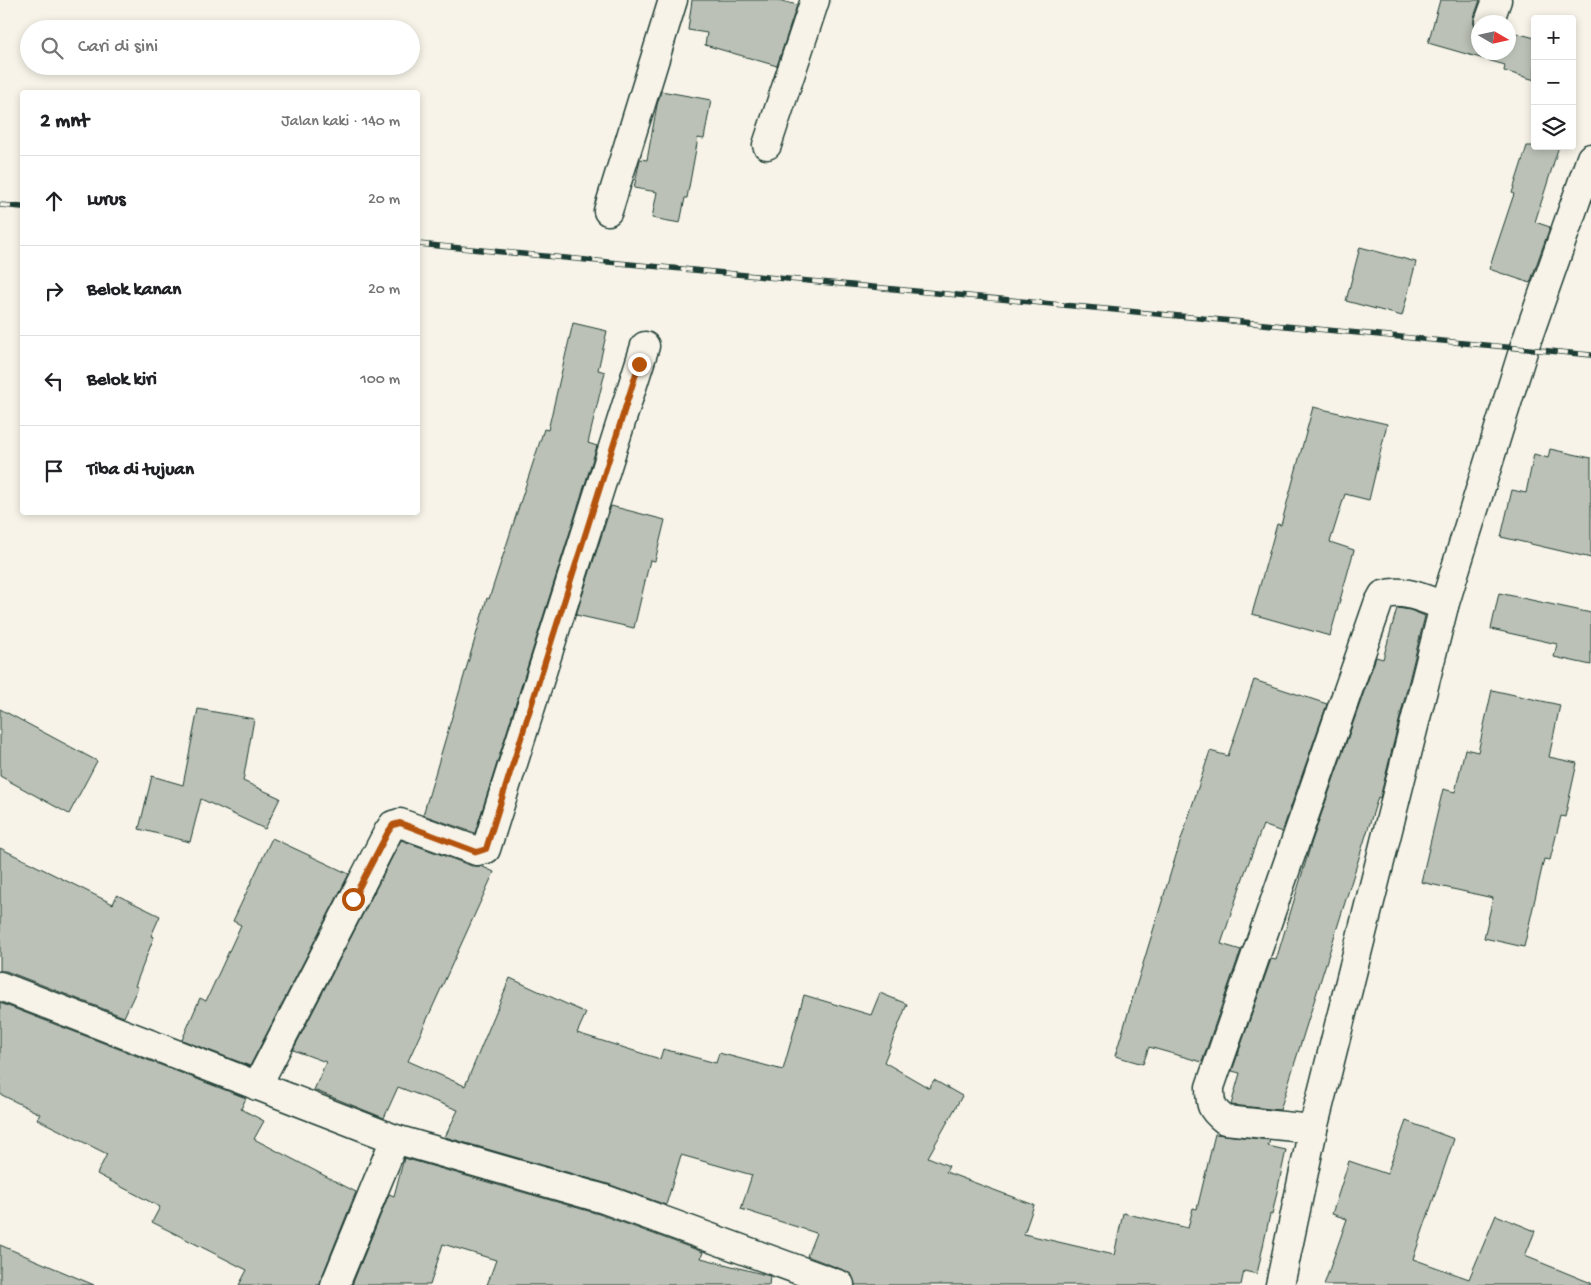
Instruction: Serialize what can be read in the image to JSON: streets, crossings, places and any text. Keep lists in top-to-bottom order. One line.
{"north":"right","page":{"map_buttons":["+","−"],"search":"Cari di sini","heading":["2 mnt","Jalan kaki · 140 m"],"list":[["Lurus","20 m"],["Belok kanan","20 m"],["Belok kiri","100 m"],"Tiba di tujuan"]}}
